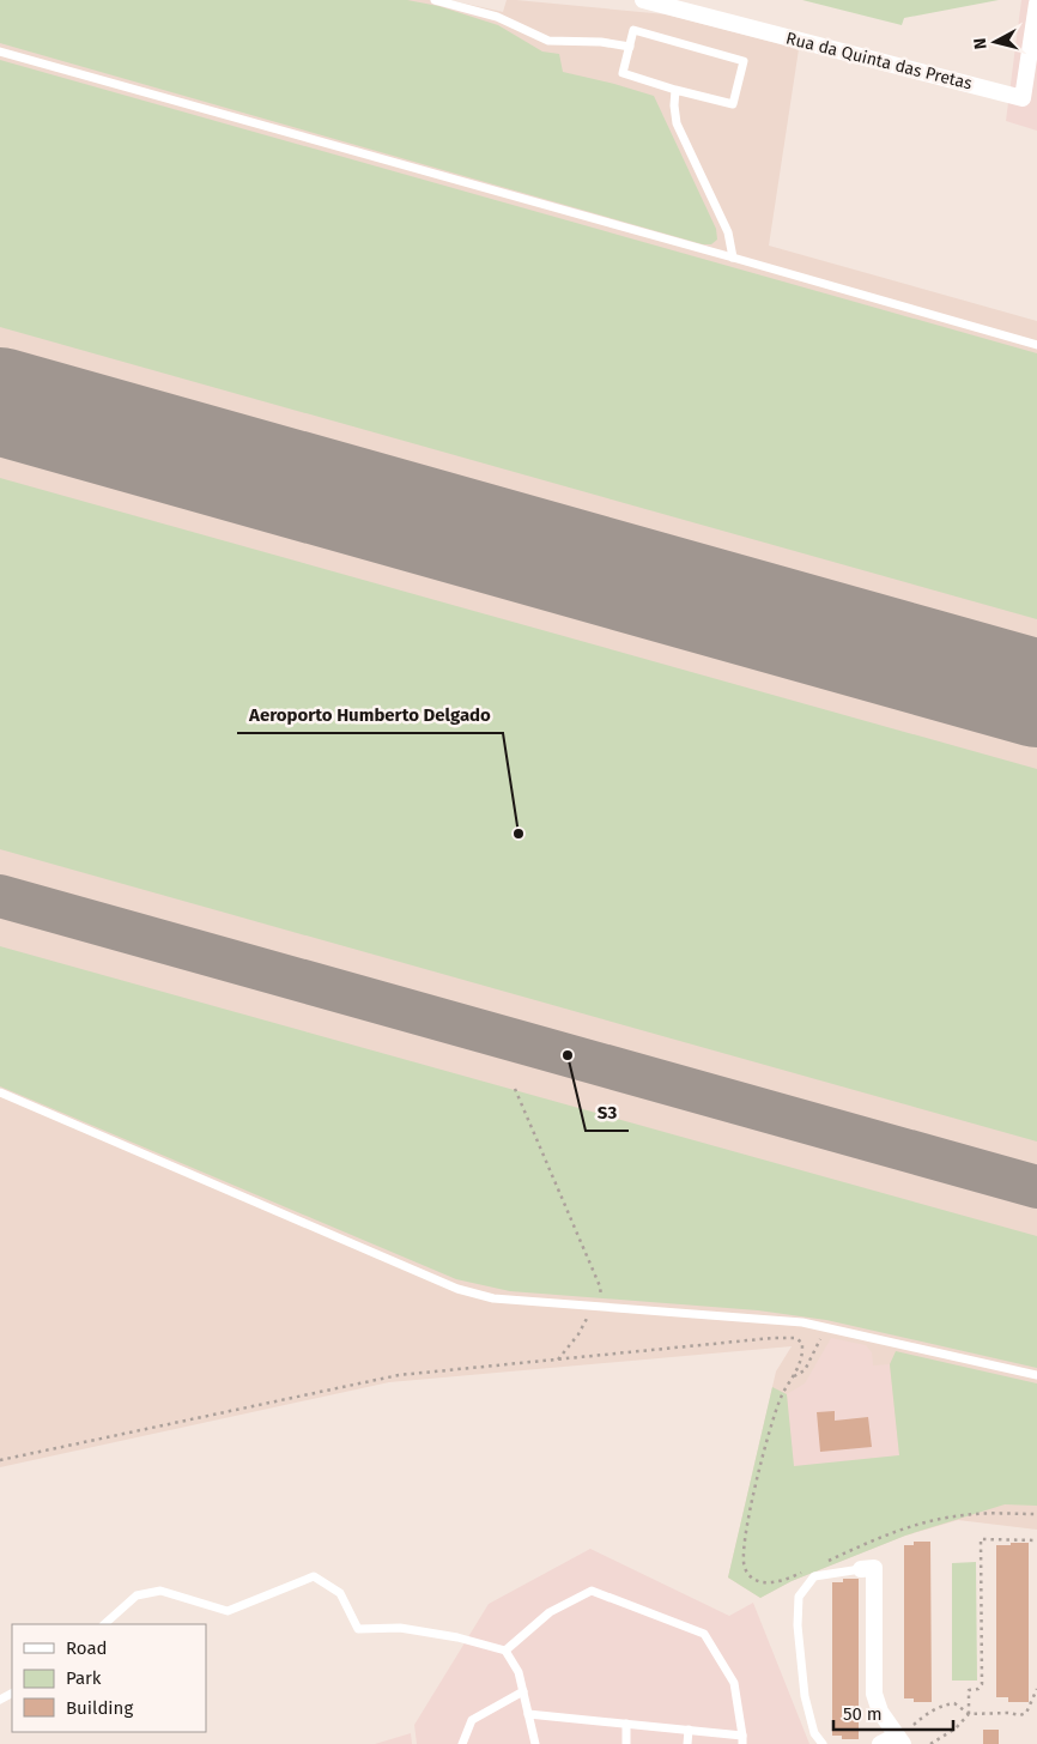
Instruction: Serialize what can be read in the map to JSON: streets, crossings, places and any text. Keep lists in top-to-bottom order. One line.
{"streets":{"street":["Rua da Quinta das Pretas"]},"places":["Aeroporto Humberto Delgado","S3"],"legend":["Road","Park","Building"],"scale_bar":"50 m","north":"left"}
